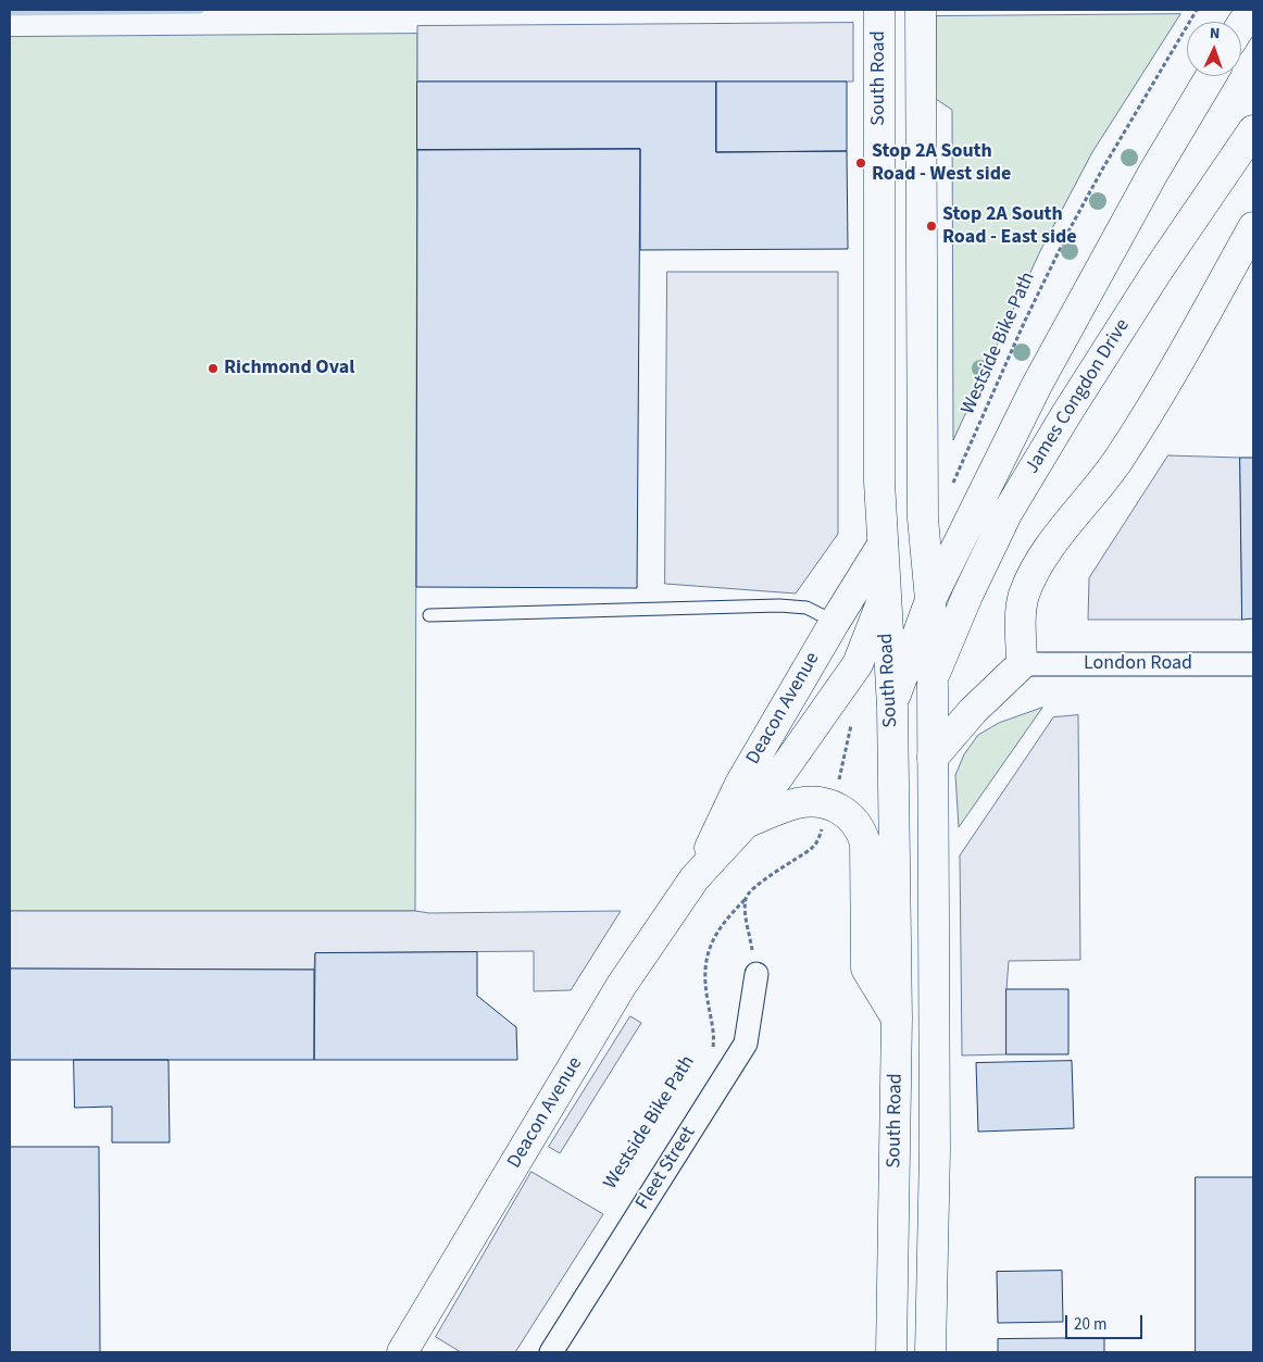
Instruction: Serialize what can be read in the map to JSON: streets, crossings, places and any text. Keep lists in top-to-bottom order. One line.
{"streets":{"main road":["South Road","James Congdon Drive","Deacon Avenue"],"street":["London Road","Fleet Street"],"path":["Westside Bike Path"]},"crossings":[["South Road","James Congdon Drive"],["South Road","Deacon Avenue"]],"places":["Stop 2A South Road - West side","Stop 2A South Road - East side","Richmond Oval"],"scale_bar":"20 m","north":"top"}
